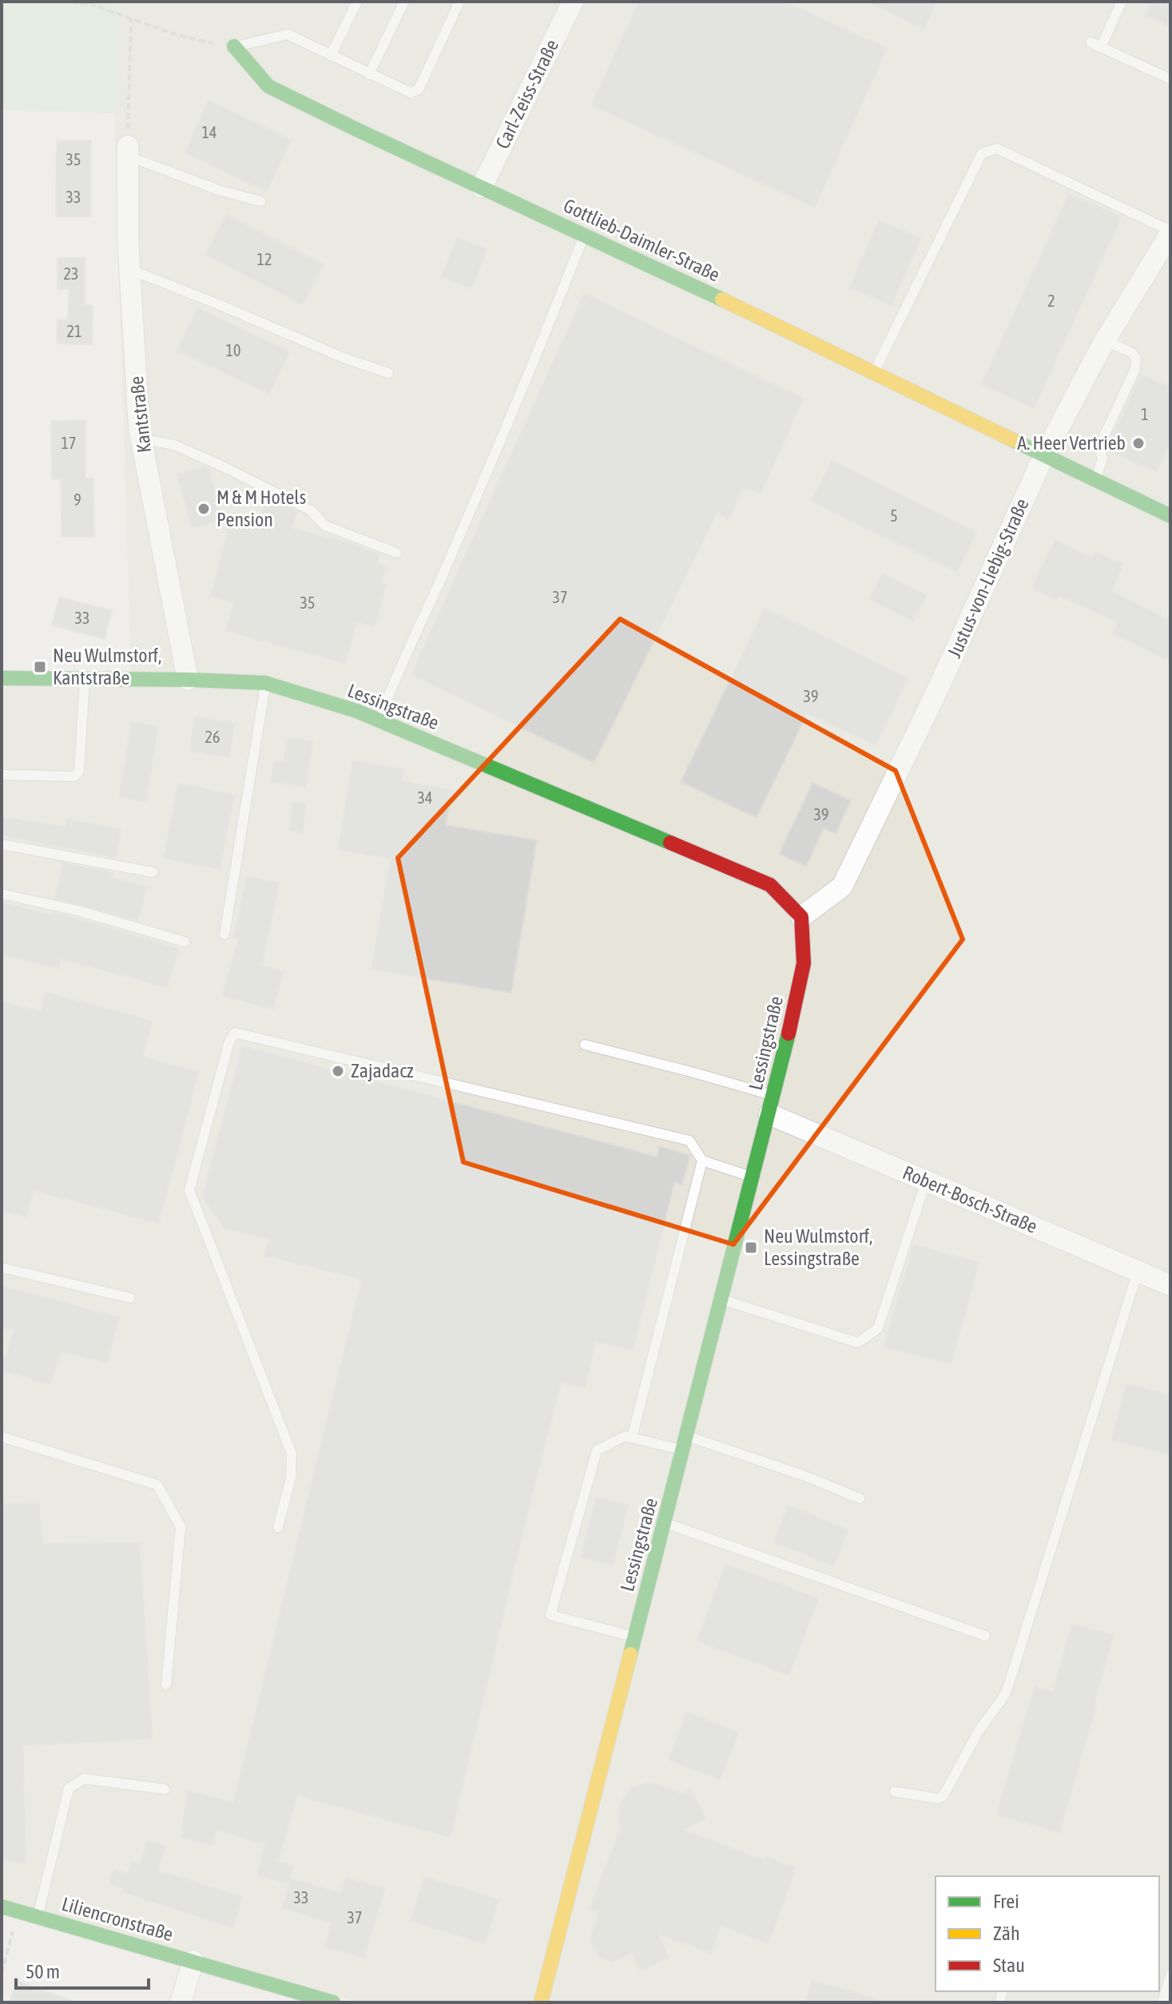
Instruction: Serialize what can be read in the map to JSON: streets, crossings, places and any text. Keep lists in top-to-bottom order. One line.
{"streets":{"street":["Carl-Zeiss-Straße","Gottlieb-Daimler-Straße","Kantstraße","Justus-von-Liebig-Straße","Lessingstraße","Robert-Bosch-Straße","Liliencronstraße"]},"crossings":[["Carl-Zeiss-Straße","Gottlieb-Daimler-Straße"],["Gottlieb-Daimler-Straße","Justus-von-Liebig-Straße"],["Kantstraße","Lessingstraße"],["Justus-von-Liebig-Straße","Lessingstraße"],["Lessingstraße","Robert-Bosch-Straße"]],"places":{"other":["A. Heer Vertrieb","M & M Hotels Pension","Zajadacz"],"transit":["Neu Wulmstorf, Kantstraße","Neu Wulmstorf, Lessingstraße"]},"house_numbers":["14","35","33","12","23","2","21","10","1","17","9","5","37","35","33","39","26","34","39","33","37"],"legend":["Frei","Zäh","Stau"],"scale_bar":"50 m"}
